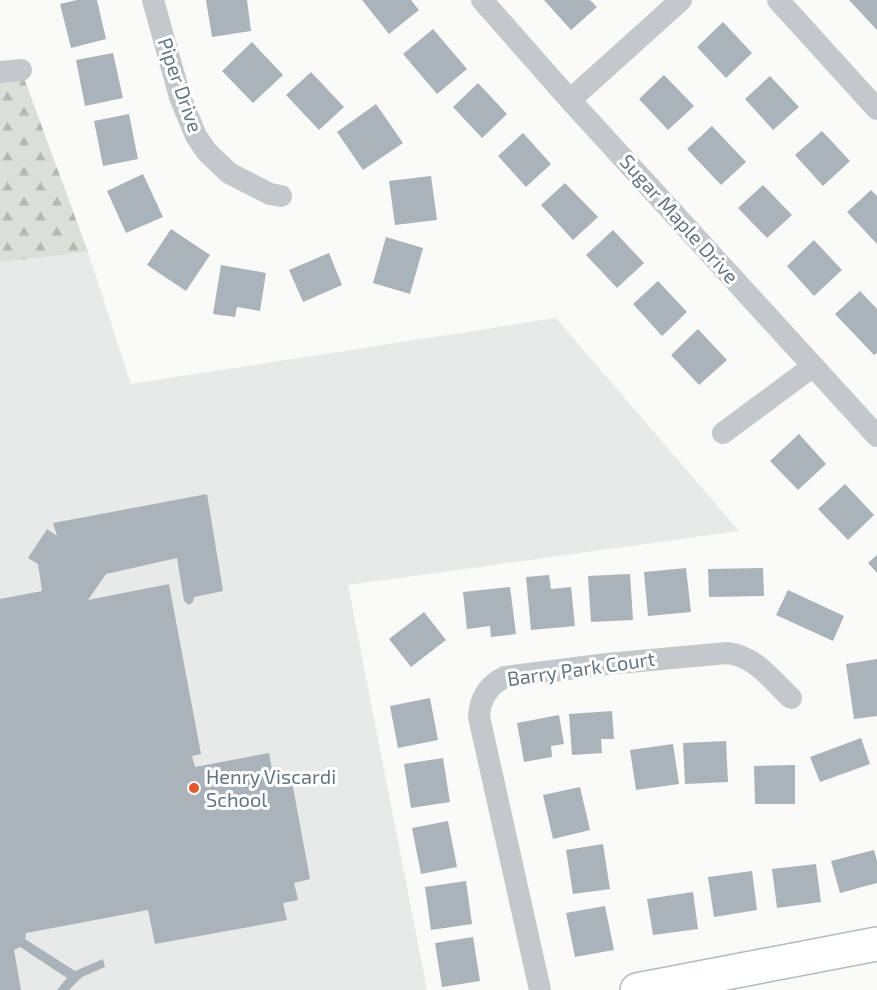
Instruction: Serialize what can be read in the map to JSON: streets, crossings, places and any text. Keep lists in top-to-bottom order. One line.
{"streets":{"street":["Piper Drive","Sugar Maple Drive","Barry Park Court"]},"places":["Henry Viscardi School"]}
